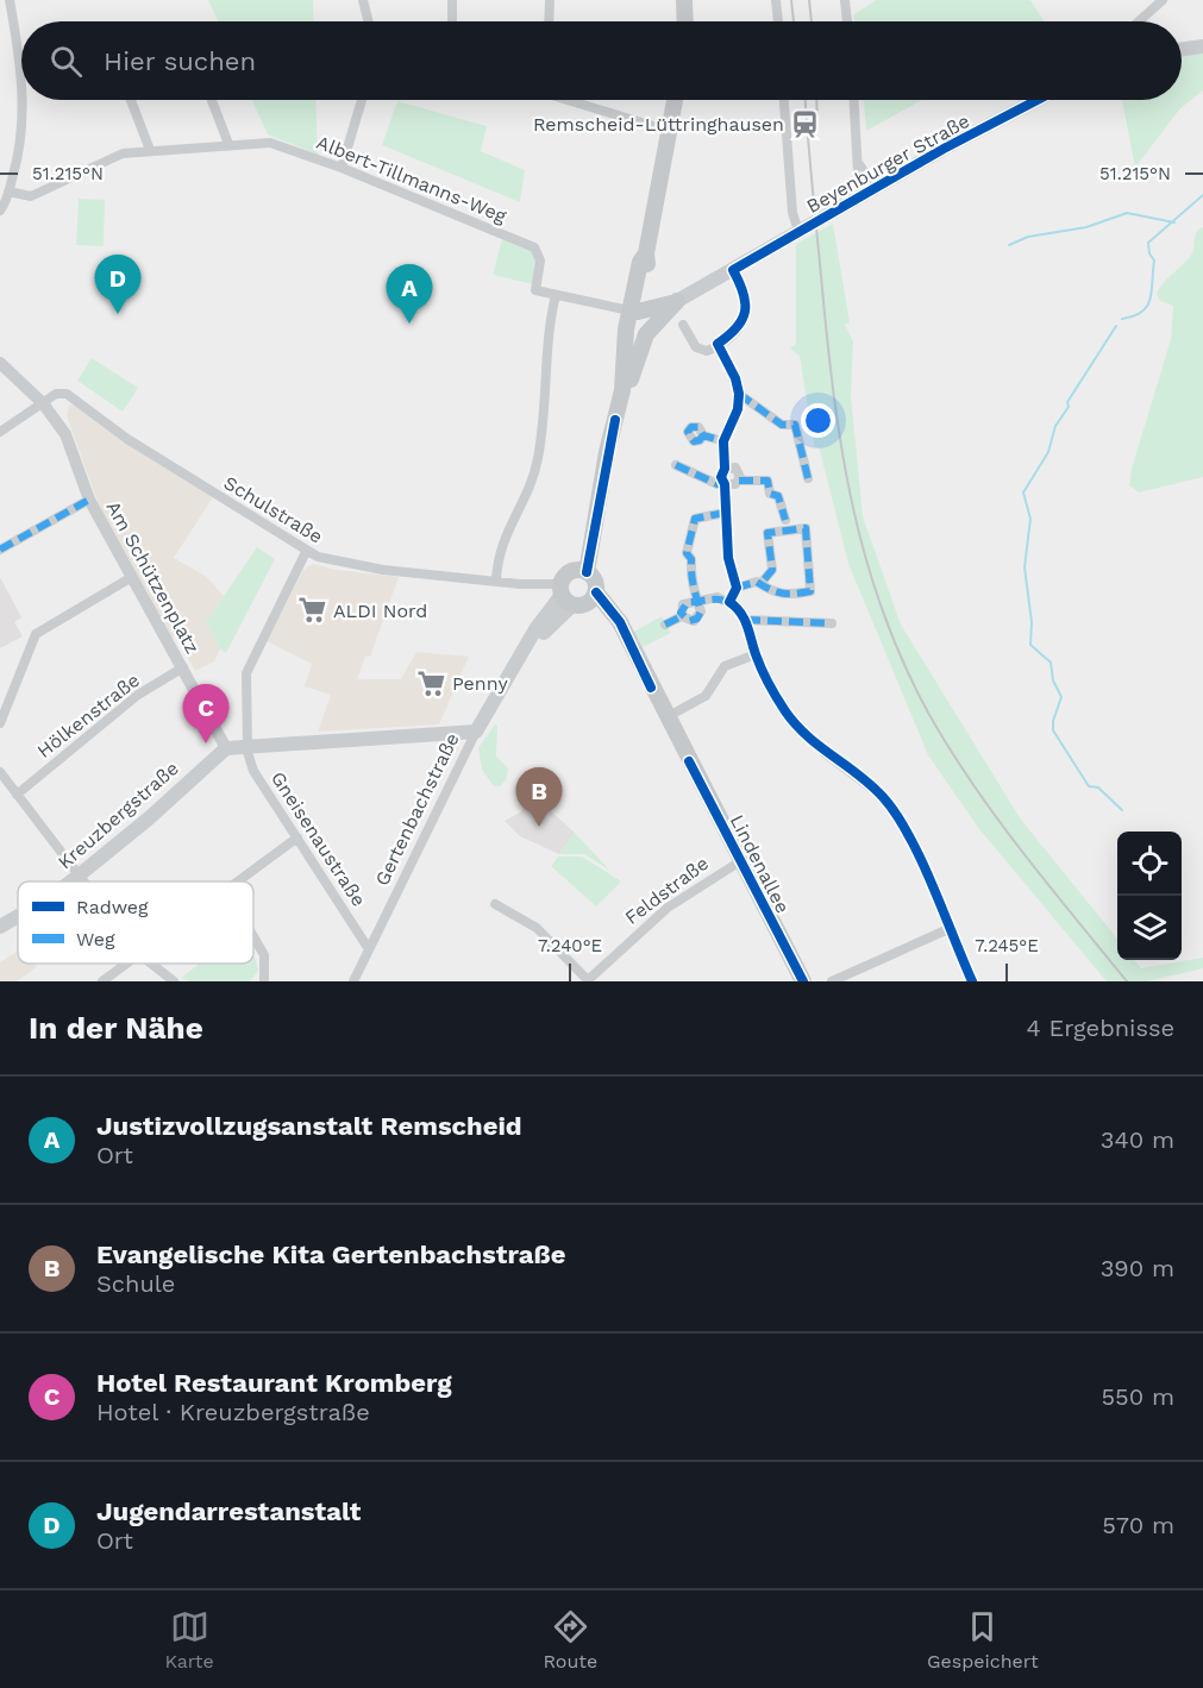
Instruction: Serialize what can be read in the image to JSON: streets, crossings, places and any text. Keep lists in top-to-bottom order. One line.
{"streets":{"main road":["Beyenburger Straße","Gertenbachstraße","Kreuzbergstraße","Lindenallee"],"street":["Albert-Tillmanns-Weg","Schulstraße","Am Schützenplatz","Hölkenstraße","Gneisenaustraße","Feldstraße"]},"crossings":[["Schulstraße","Am Schützenplatz"],["Schulstraße","Gertenbachstraße"],["Schulstraße","Lindenallee"],["Am Schützenplatz","Hölkenstraße"],["Am Schützenplatz","Kreuzbergstraße"],["Gertenbachstraße","Gneisenaustraße"],["Gertenbachstraße","Lindenallee"],["Lindenallee","Feldstraße"]],"places":{"station":["Remscheid-Lüttringhausen"],"supermarket":["ALDI Nord","Penny"]},"legend":["Radweg","Weg"],"page":{"search":"Hier suchen","pins":["D","A","C","B"],"heading":["In der Nähe","4 Ergebnisse"],"list":[{"mark":"A","name":"Justizvollzugsanstalt Remscheid","note":"Ort","value":"340 m"},{"mark":"B","name":"Evangelische Kita Gertenbachstraße","note":"Schule","value":"390 m"},{"mark":"C","name":"Hotel Restaurant Kromberg","note":"Hotel · Kreuzbergstraße","value":"550 m"},{"mark":"D","name":"Jugendarrestanstalt","note":"Ort","value":"570 m"}],"nav":["Karte","Route","Gespeichert"]},"coordinates":["51.215°N","7.240°E","7.245°E"]}
